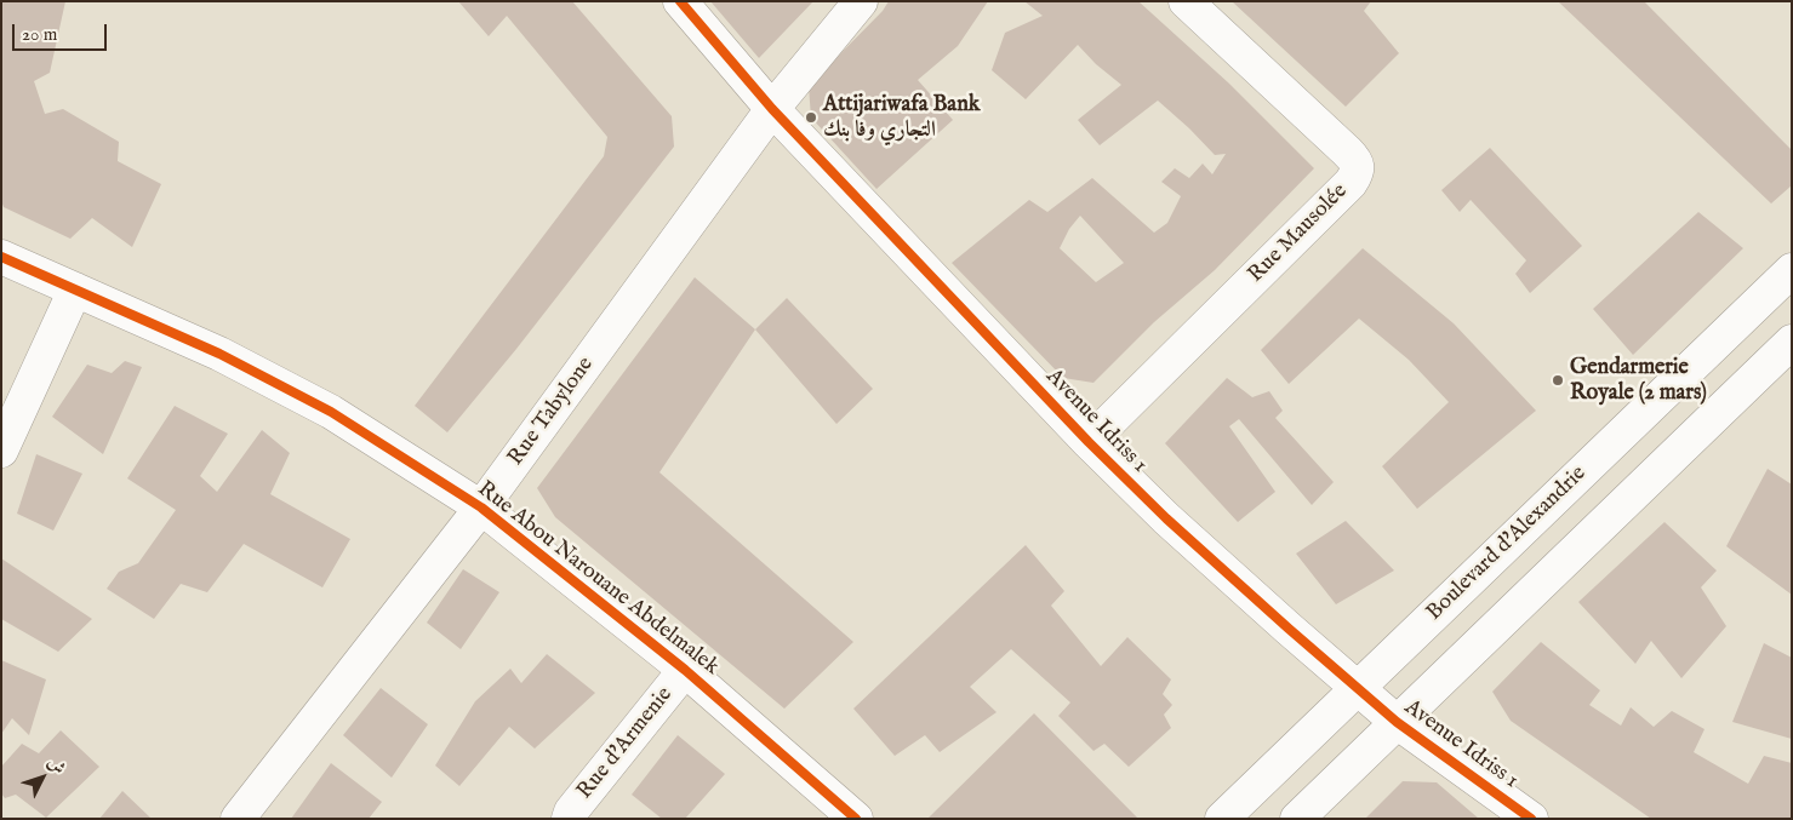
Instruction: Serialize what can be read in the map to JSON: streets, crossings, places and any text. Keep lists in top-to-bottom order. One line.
{"streets":{"street":["Rue Mausolée","Rue Tabylone","Avenue Idriss 1","Boulevard d'Alexandrie","Rue Abou Narouane Abdelmalek","Rue d'Armenie"]},"crossings":[["Rue Mausolée","Avenue Idriss 1"],["Rue Tabylone","Avenue Idriss 1"],["Rue Tabylone","Rue Abou Narouane Abdelmalek"],["Avenue Idriss 1","Boulevard d'Alexandrie"],["Rue Abou Narouane Abdelmalek","Rue d'Armenie"]],"places":["Attijariwafa Bank التجاري وفا بنك","Gendarmerie Royale (2 mars)"],"scale_bar":"20 m","north":"top right"}
